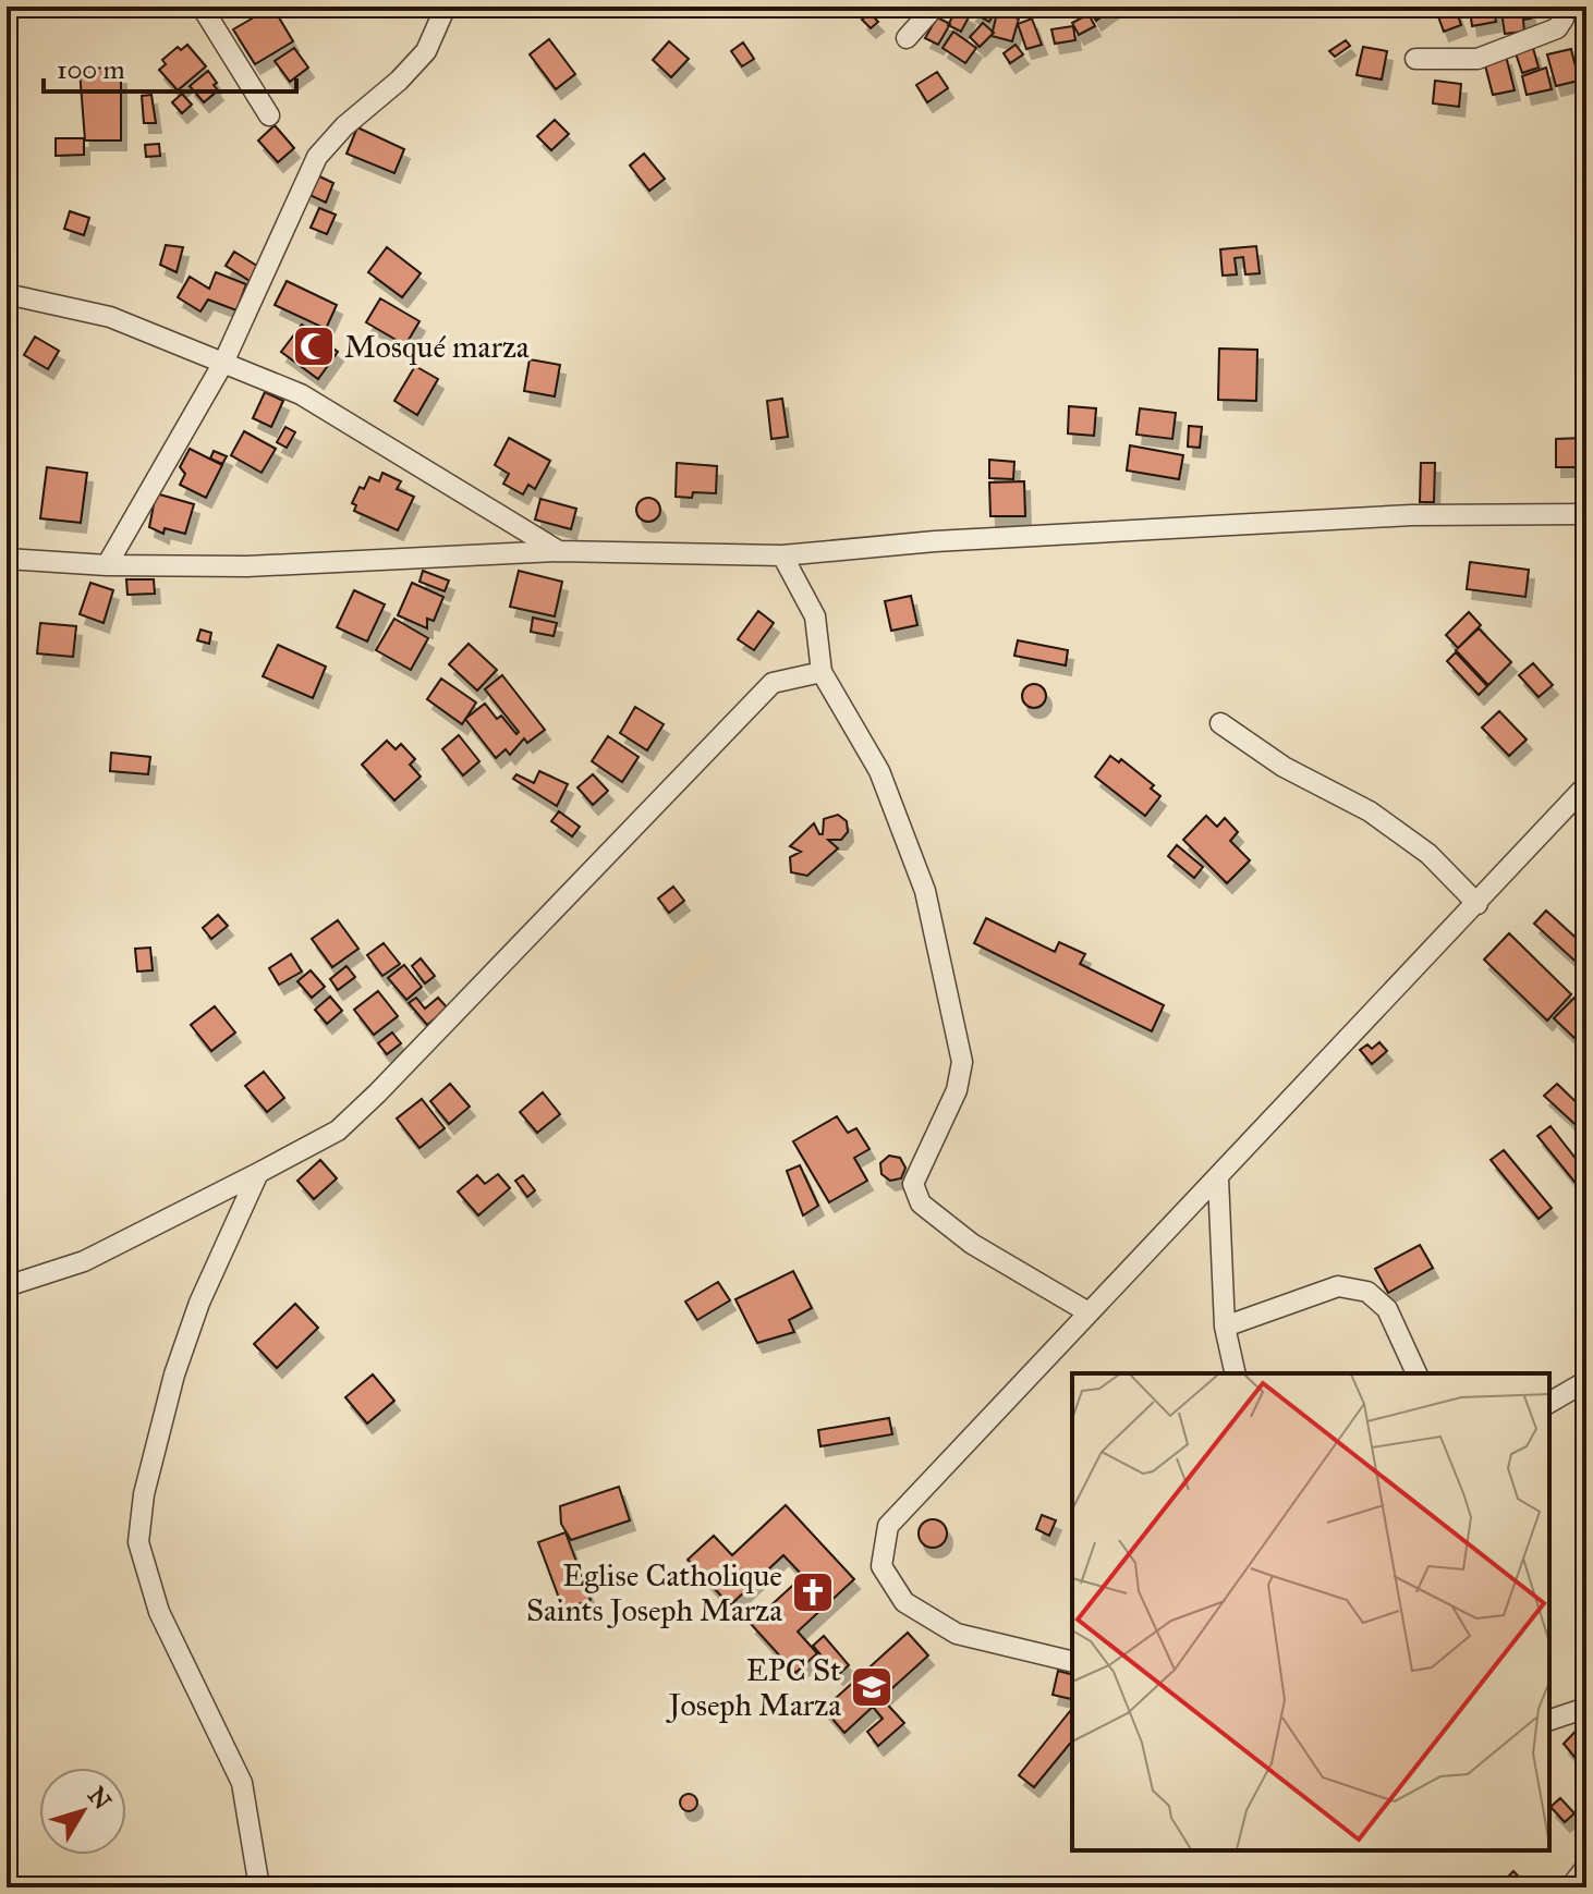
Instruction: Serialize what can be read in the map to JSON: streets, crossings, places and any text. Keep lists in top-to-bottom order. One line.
{"places":{"mosque":["Mosqué marza"],"church":["Eglise Catholique Saints Joseph Marza"],"school or university":["EPC St Joseph Marza"]},"scale_bar":"100 m","north":"top right"}
